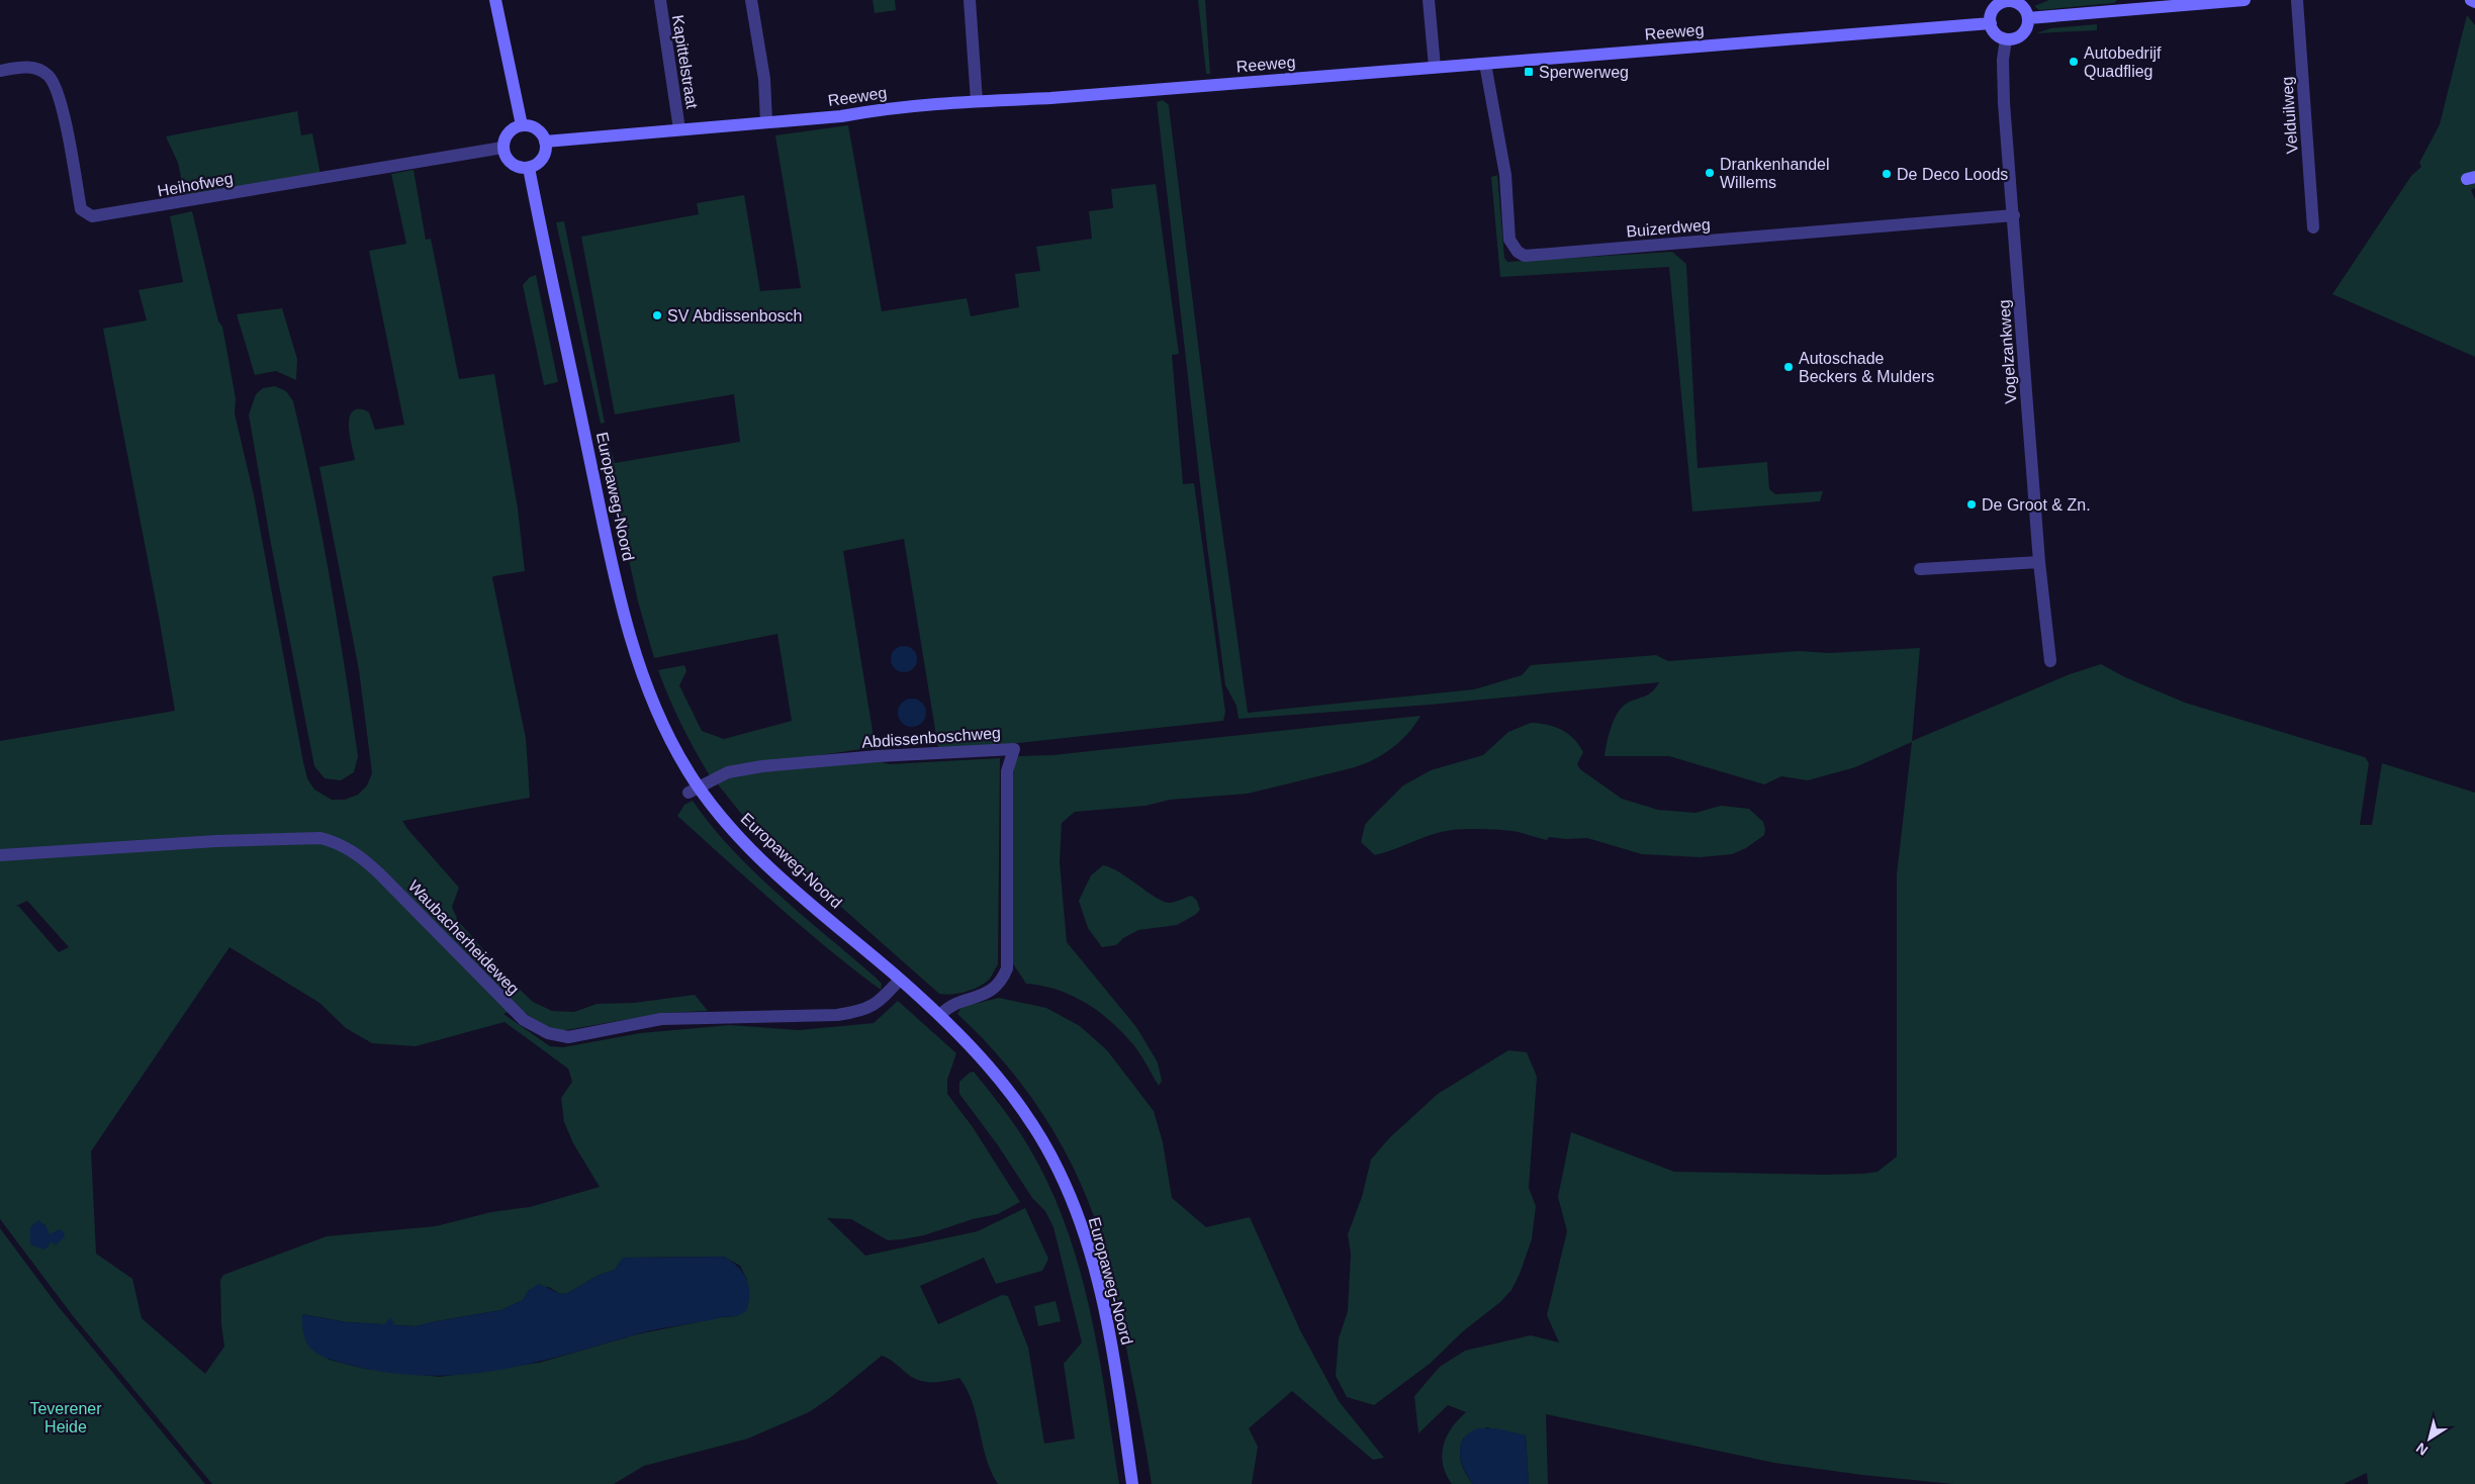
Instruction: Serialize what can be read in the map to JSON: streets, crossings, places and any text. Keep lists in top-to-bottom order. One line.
{"streets":{"street":["Reeweg","Kapittelstraat","Velduilweg","Heihofweg","Buizerdweg","Vogelzankweg","Europaweg-Noord","Abdissenboschweg","Waubacherheideweg"]},"crossings":[["Reeweg","Kapittelstraat"],["Reeweg","Heihofweg"],["Reeweg","Buizerdweg"],["Reeweg","Vogelzankweg"],["Reeweg","Europaweg-Noord"],["Heihofweg","Europaweg-Noord"],["Buizerdweg","Vogelzankweg"],["Europaweg-Noord","Abdissenboschweg"],["Europaweg-Noord","Waubacherheideweg"]],"parks":["Teverener Heide"],"places":{"other":["Autobedrijf Quadflieg","Drankenhandel Willems","De Deco Loods","SV Abdissenbosch","Autoschade Beckers & Mulders","De Groot & Zn."],"transit":["Sperwerweg"]},"north":"bottom left"}
